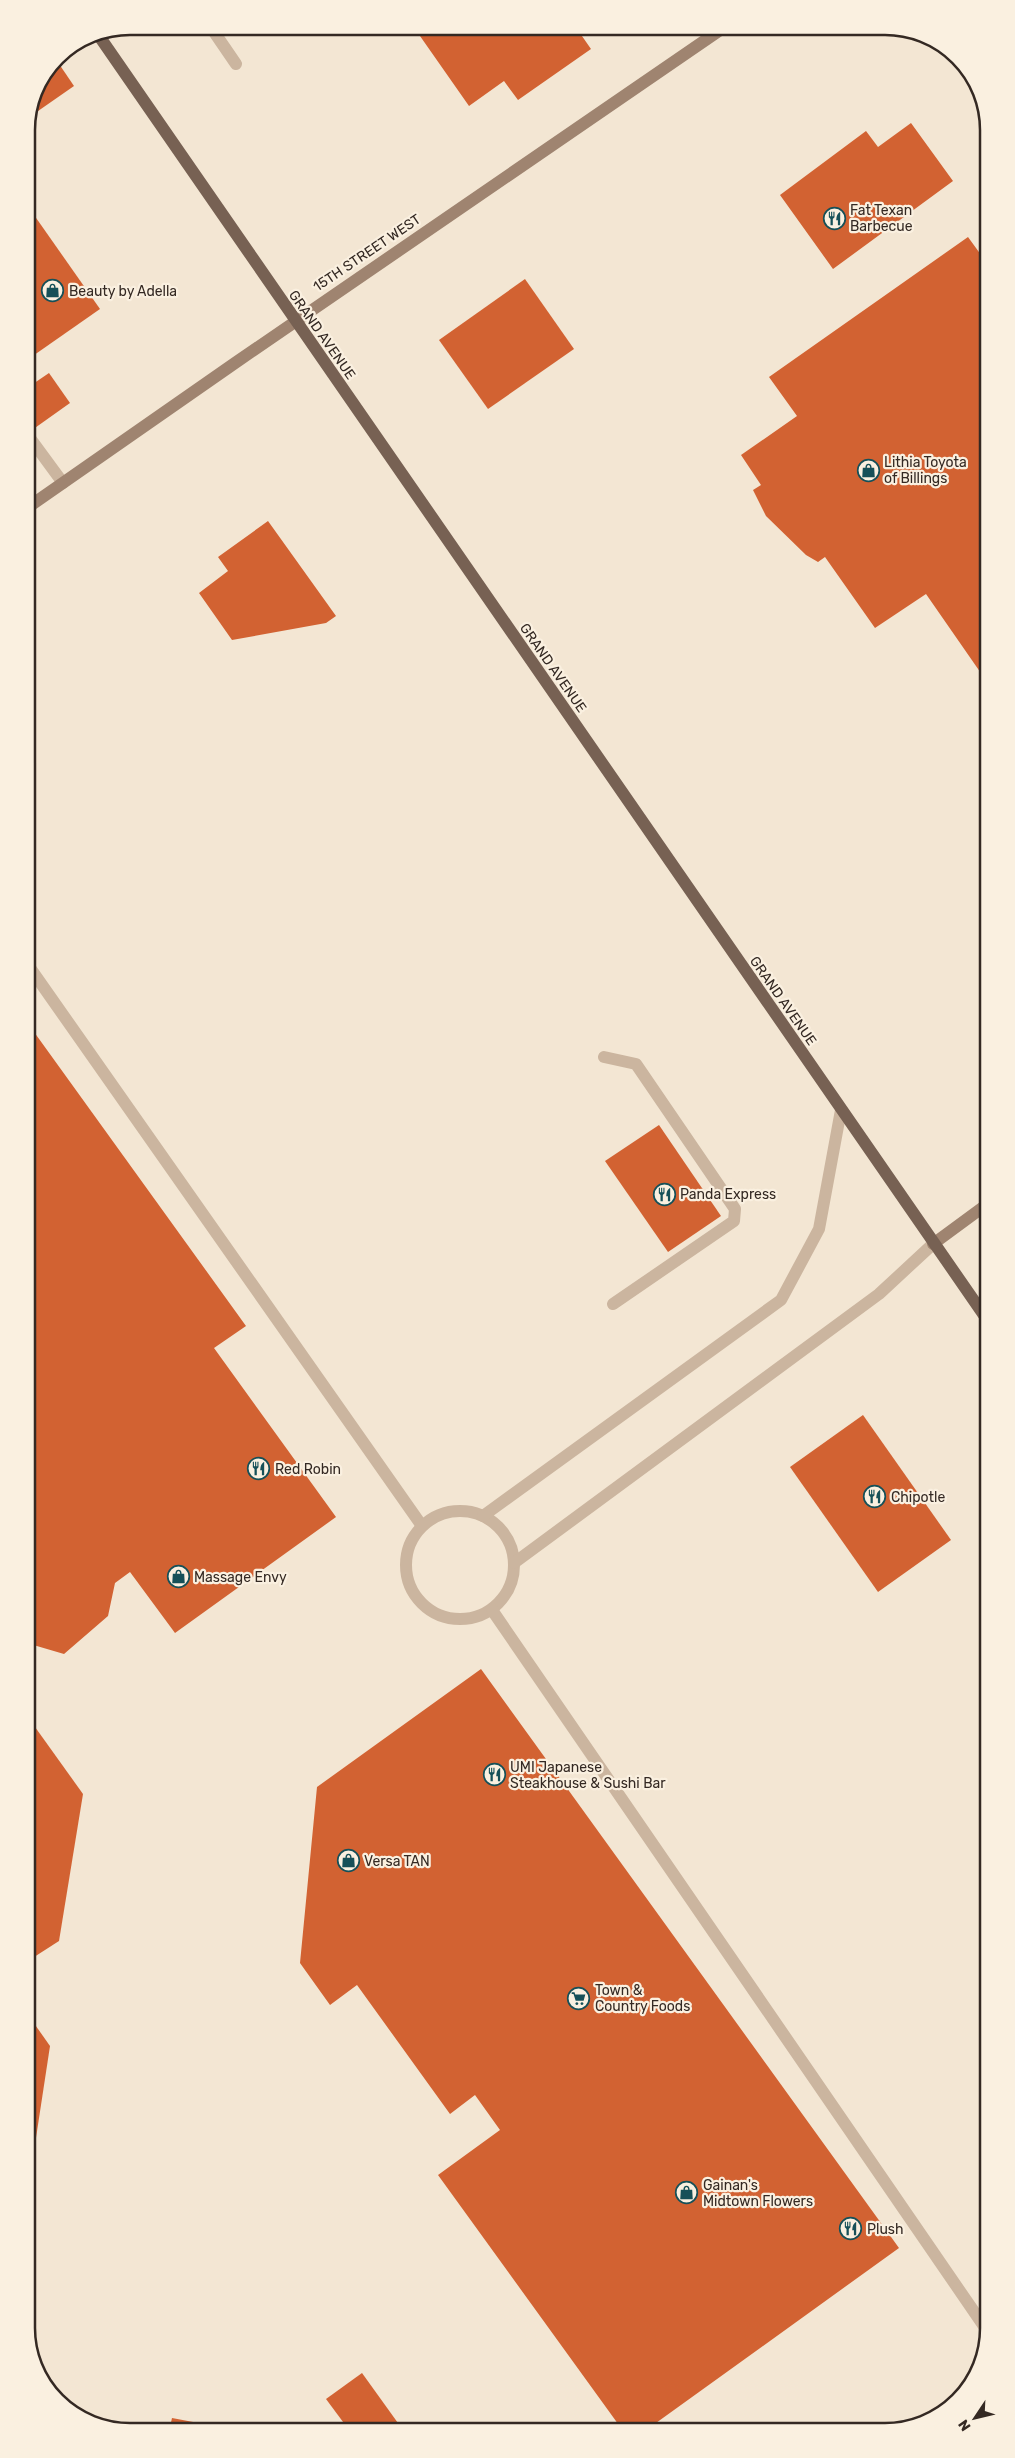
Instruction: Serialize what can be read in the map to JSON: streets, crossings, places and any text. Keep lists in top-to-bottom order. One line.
{"streets":{"main road":["GRAND AVENUE"],"street":["15TH STREET WEST"]},"crossings":[["15TH STREET WEST","GRAND AVENUE"]],"places":{"restaurant":["Fat Texan Barbecue","Panda Express","Red Robin","Chipotle","UMI Japanese Steakhouse & Sushi Bar","Plush"],"shop":["Beauty by Adella","Lithia Toyota of Billings","Massage Envy","Versa TAN","Gainan's Midtown Flowers"],"supermarket":["Town & Country Foods"]},"north":"bottom left"}
